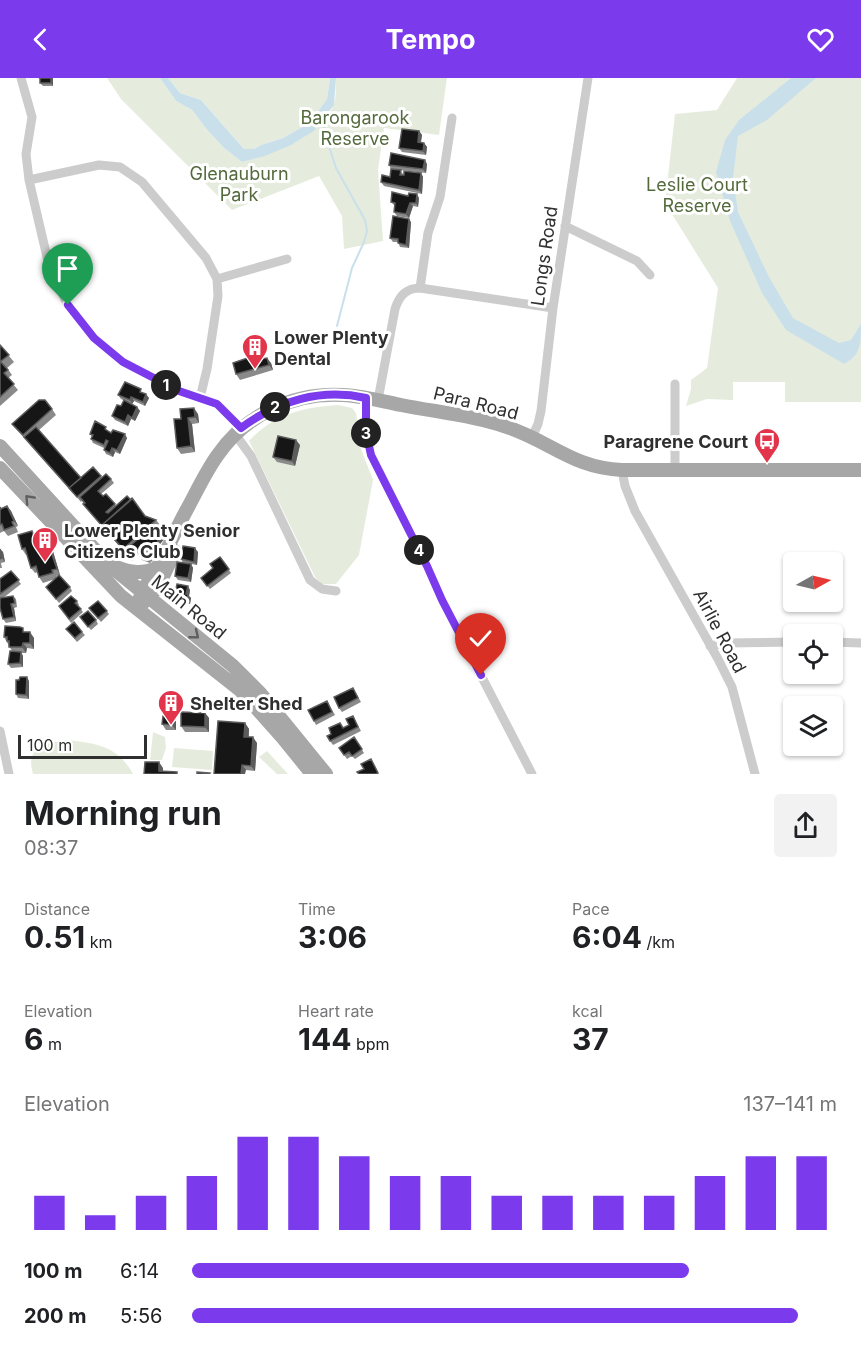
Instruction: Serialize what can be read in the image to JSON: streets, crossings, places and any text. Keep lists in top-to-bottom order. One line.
{"streets":{"main road":["Para Road","Main Road"],"street":["Longs Road","Airlie Road"]},"crossings":[["Longs Road","Para Road"],["Para Road","Main Road"],["Para Road","Airlie Road"]],"parks":["Barongarook Reserve","Glenauburn Park","Leslie Court Reserve"],"places":{"building":["Lower Plenty Dental","Lower Plenty Senior Citizens Club","Shelter Shed"],"bus stop":["Paragrene Court"]},"scale_bar":"100 m","north":"right","page":{"header":"Tempo","pins":["1","2","3","4"],"scale":"100 m","heading":["Morning run","08:37"],"stats":[["Distance","0.51 km"],["Time","3:06"],["Pace","6:04 /km"],["Elevation","6 m"],["Heart rate","144 bpm"],["kcal","37"]],"chart":["Elevation","137–141 m"],"list":[{"name":"100 m","note":"6:14"},{"name":"200 m","note":"5:56"}]}}
